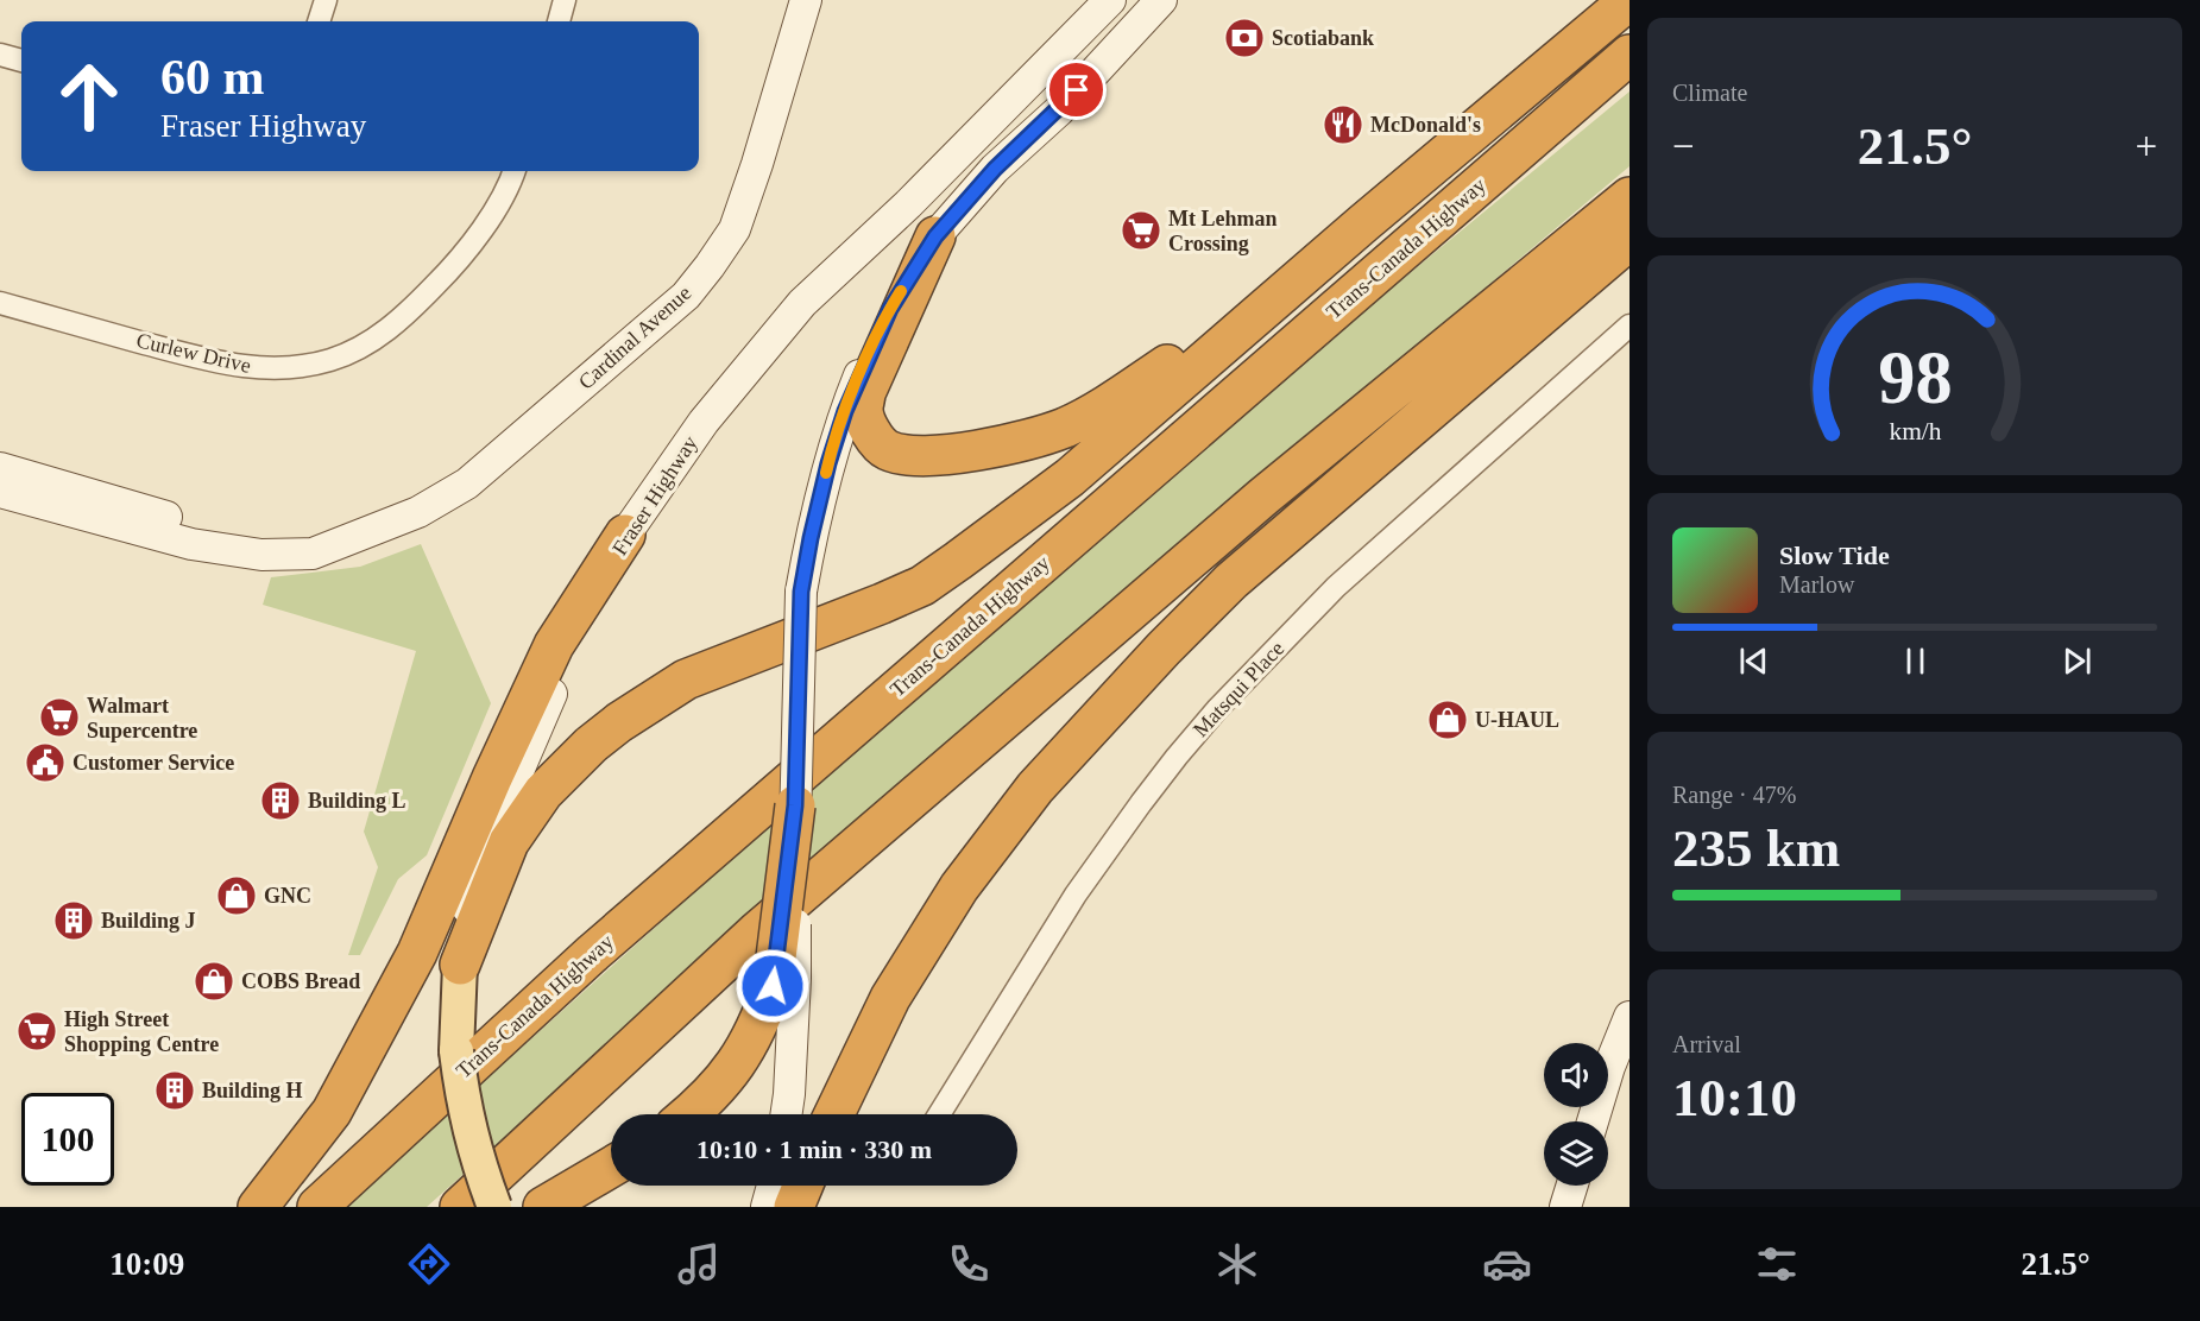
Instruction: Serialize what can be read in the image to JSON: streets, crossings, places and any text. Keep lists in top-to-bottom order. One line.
{"streets":{"highway":["Trans-Canada Highway"],"main road":["Cardinal Avenue","Fraser Highway"],"street":["Curlew Drive","Matsqui Place"]},"places":{"bank":["Scotiabank"],"restaurant":["McDonald's"],"supermarket":["Mt Lehman Crossing","Walmart Supercentre","High Street Shopping Centre"],"shop":["U-HAUL","GNC","COBS Bread"],"public building":["Customer Service"],"building":["Building L","Building J","Building H"]},"page":{"tile":["Climate",["Range · 47%","235 km"],["Arrival","10:10"]],"turn":["60 m","Fraser Highway"],"heat":["−","21.5°","+"],"song":["Slow Tide","Marlow"],"limit":"100","trip":"10:10 · 1 min · 330 m","tabs":["10:09","21.5°"],"gauge":["98","km/h"]}}
